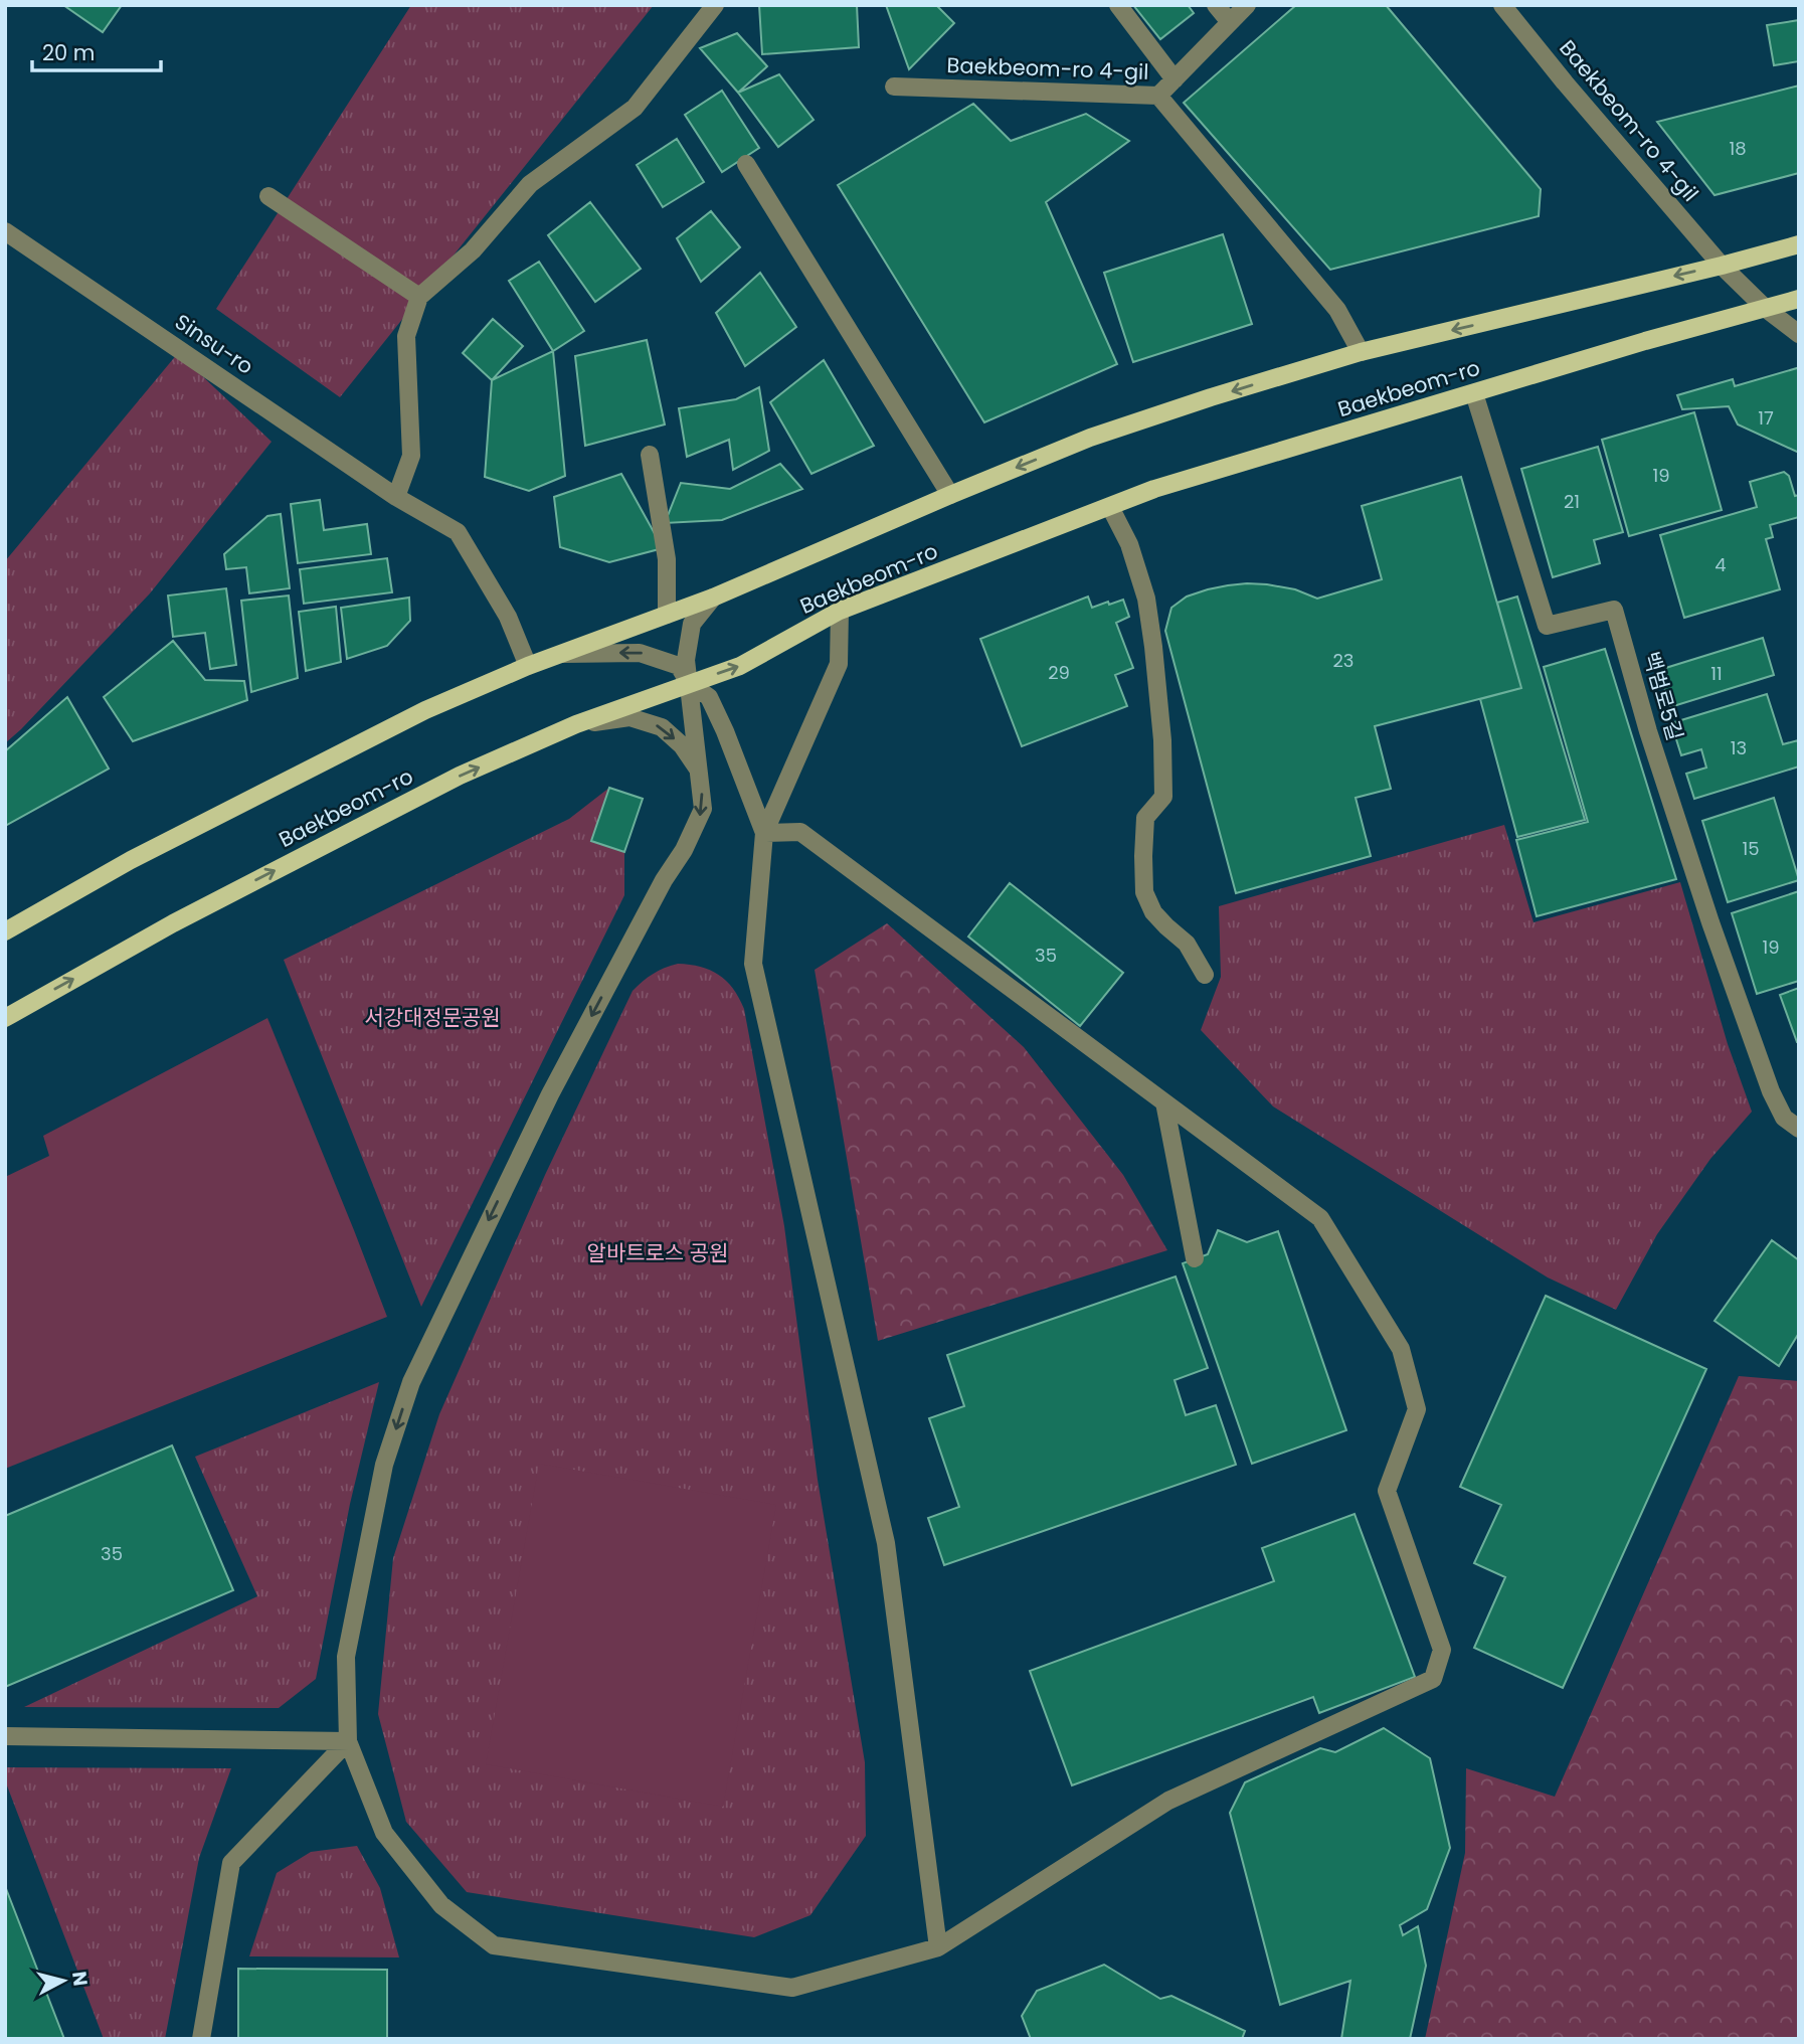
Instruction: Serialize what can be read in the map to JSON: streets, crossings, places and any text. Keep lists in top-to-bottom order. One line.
{"streets":{"main road":["Baekbeom-ro"],"street":["Baekbeom-ro 4-gil","Sinsu-ro","백범로5길"]},"crossings":[["Baekbeom-ro 4-gil","Baekbeom-ro"],["Sinsu-ro","Baekbeom-ro"],["Baekbeom-ro","백범로5길"]],"parks":["서강대정문공원","알바트로스 공원"],"house_numbers":["18","17","19","21","4","23","29","11","13","15","19","35","35"],"scale_bar":"20 m","north":"right"}
